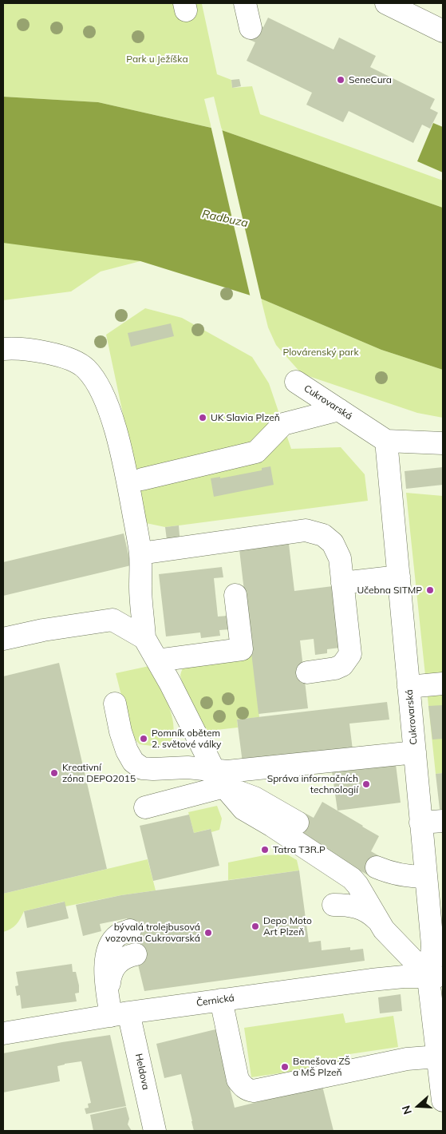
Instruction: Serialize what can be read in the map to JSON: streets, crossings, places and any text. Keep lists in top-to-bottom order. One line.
{"streets":{"street":["Cukrovarská","Černická","Heldova"]},"crossings":[["Cukrovarská","Černická"],["Černická","Heldova"]],"water":["Radbuza"],"parks":["Park u Ježíška","Plovárenský park"],"places":["SeneCura","UK Slavia Plzeň","Učebna SITMP","Pomník obětem 2. světové války","Kreativní zóna DEPO2015","Správa informačních technologií","Tatra T3R.P","Depo Moto Art Plzeň","bývalá trolejbusová vozovna Cukrovarská","Benešova ZŠ a MŠ Plzeň"],"north":"left"}
